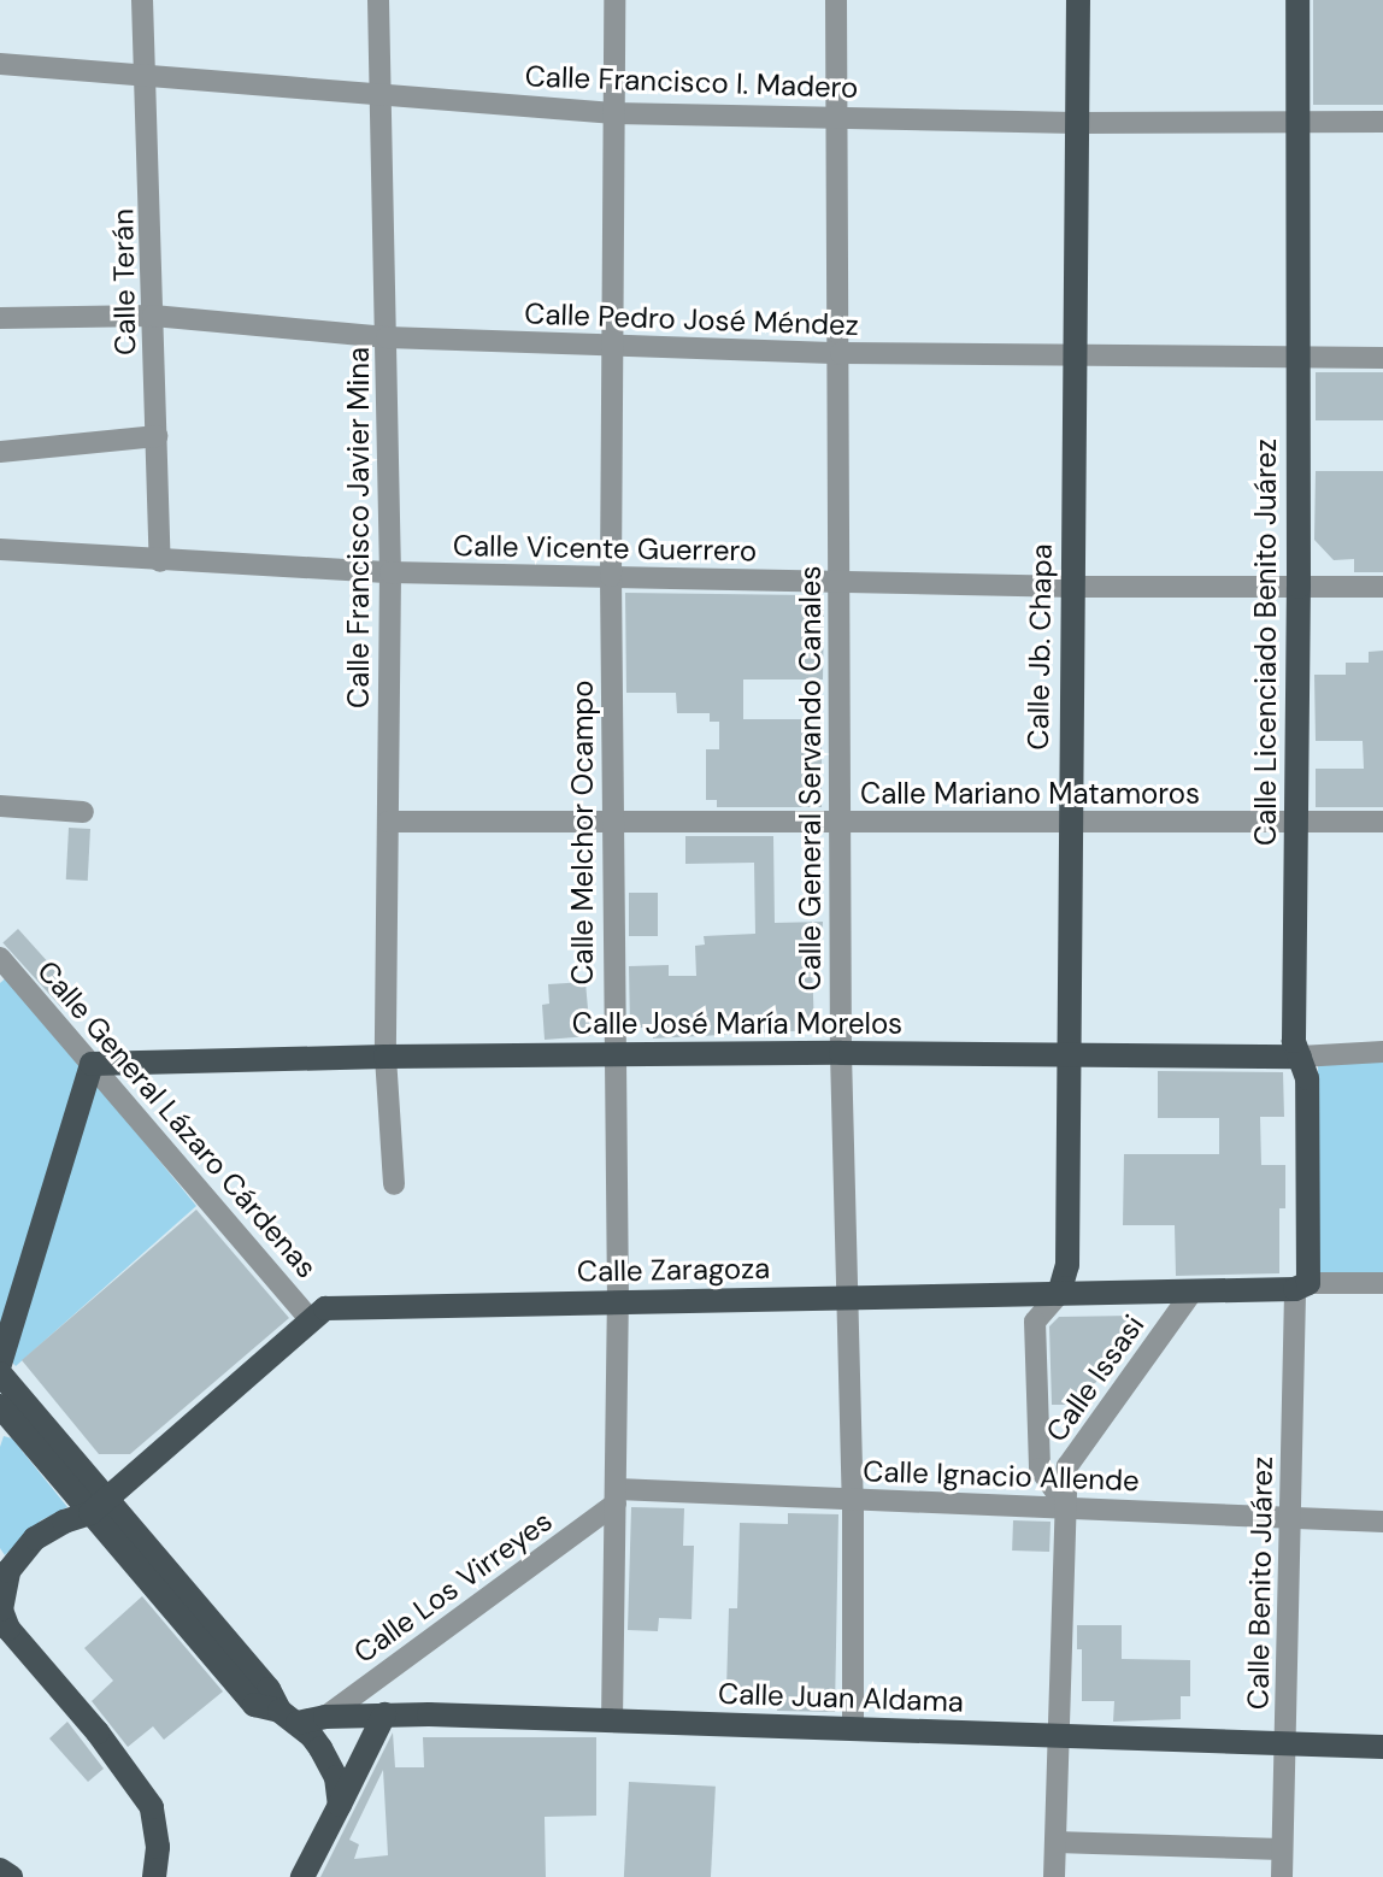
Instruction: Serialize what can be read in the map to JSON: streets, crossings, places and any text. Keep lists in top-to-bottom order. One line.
{"streets":{"main road":["Calle Licenciado Benito Juárez","Calle Jb. Chapa","Calle José María Morelos","Calle Zaragoza","Calle Juan Aldama"],"street":["Calle Francisco I. Madero","Calle Terán","Calle Pedro José Méndez","Calle Francisco Javier Mina","Calle Vicente Guerrero","Calle General Servando Canales","Calle Mariano Matamoros","Calle Melchor Ocampo","Calle General Lázaro Cárdenas","Calle Issasi","Calle Ignacio Allende","Calle Benito Juárez","Calle Los Virreyes"]},"crossings":[["Calle Francisco I. Madero","Calle Terán"],["Calle Francisco I. Madero","Calle Francisco Javier Mina"],["Calle Francisco I. Madero","Calle Licenciado Benito Juárez"],["Calle Francisco I. Madero","Calle Jb. Chapa"],["Calle Francisco I. Madero","Calle General Servando Canales"],["Calle Francisco I. Madero","Calle Melchor Ocampo"],["Calle Terán","Calle Pedro José Méndez"],["Calle Terán","Calle Vicente Guerrero"],["Calle Pedro José Méndez","Calle Francisco Javier Mina"],["Calle Pedro José Méndez","Calle Licenciado Benito Juárez"],["Calle Pedro José Méndez","Calle Jb. Chapa"],["Calle Pedro José Méndez","Calle General Servando Canales"],["Calle Pedro José Méndez","Calle Melchor Ocampo"],["Calle Francisco Javier Mina","Calle Vicente Guerrero"],["Calle Francisco Javier Mina","Calle Mariano Matamoros"],["Calle Francisco Javier Mina","Calle José María Morelos"],["Calle Vicente Guerrero","Calle Licenciado Benito Juárez"],["Calle Vicente Guerrero","Calle Jb. Chapa"],["Calle Vicente Guerrero","Calle General Servando Canales"],["Calle Vicente Guerrero","Calle Melchor Ocampo"],["Calle Licenciado Benito Juárez","Calle Mariano Matamoros"],["Calle Licenciado Benito Juárez","Calle José María Morelos"],["Calle Licenciado Benito Juárez","Calle Zaragoza"],["Calle Licenciado Benito Juárez","Calle Benito Juárez"],["Calle Jb. Chapa","Calle Mariano Matamoros"],["Calle Jb. Chapa","Calle José María Morelos"],["Calle Jb. Chapa","Calle Zaragoza"],["Calle General Servando Canales","Calle Mariano Matamoros"],["Calle General Servando Canales","Calle José María Morelos"],["Calle General Servando Canales","Calle Zaragoza"],["Calle General Servando Canales","Calle Ignacio Allende"],["Calle General Servando Canales","Calle Juan Aldama"],["Calle Mariano Matamoros","Calle Melchor Ocampo"],["Calle Melchor Ocampo","Calle José María Morelos"],["Calle Melchor Ocampo","Calle Zaragoza"],["Calle Melchor Ocampo","Calle Ignacio Allende"],["Calle Melchor Ocampo","Calle Los Virreyes"],["Calle Melchor Ocampo","Calle Juan Aldama"],["Calle José María Morelos","Calle General Lázaro Cárdenas"],["Calle General Lázaro Cárdenas","Calle Zaragoza"],["Calle Zaragoza","Calle Issasi"],["Calle Zaragoza","Calle Benito Juárez"],["Calle Issasi","Calle Ignacio Allende"],["Calle Issasi","Calle Juan Aldama"],["Calle Ignacio Allende","Calle Benito Juárez"],["Calle Ignacio Allende","Calle Los Virreyes"],["Calle Benito Juárez","Calle Juan Aldama"],["Calle Los Virreyes","Calle Juan Aldama"]]}
